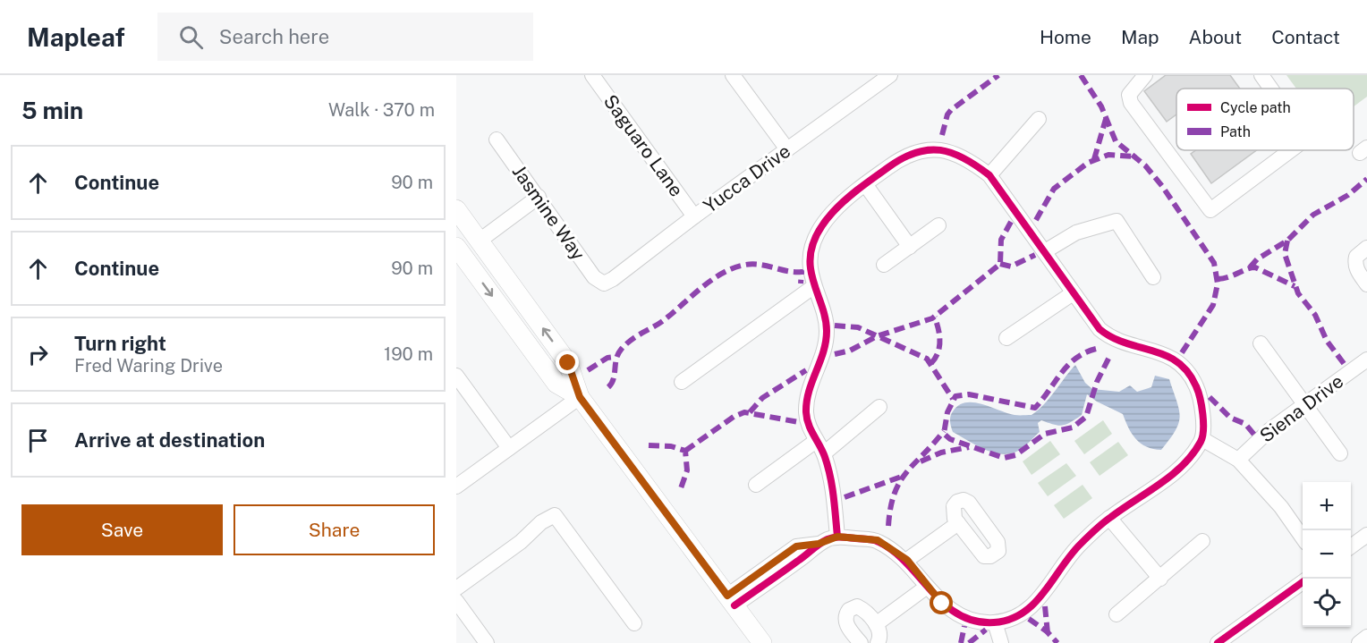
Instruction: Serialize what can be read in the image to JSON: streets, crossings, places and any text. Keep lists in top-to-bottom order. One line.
{"streets":{"street":["Saguaro Lane","Yucca Drive","Jasmine Way","Siena Drive"]},"crossings":[["Saguaro Lane","Yucca Drive"],["Yucca Drive","Jasmine Way"]],"legend":["Cycle path","Path"],"page":{"header":"Mapleaf","search":"Search here","nav":["Home","Map","About","Contact"],"heading":["5 min","Walk · 370 m"],"list":[["Continue","90 m"],["Continue","90 m"],["Turn right","Fred Waring Drive","190 m"],"Arrive at destination"],"map_buttons":["+","−"],"buttons":["Save","Share"]}}
